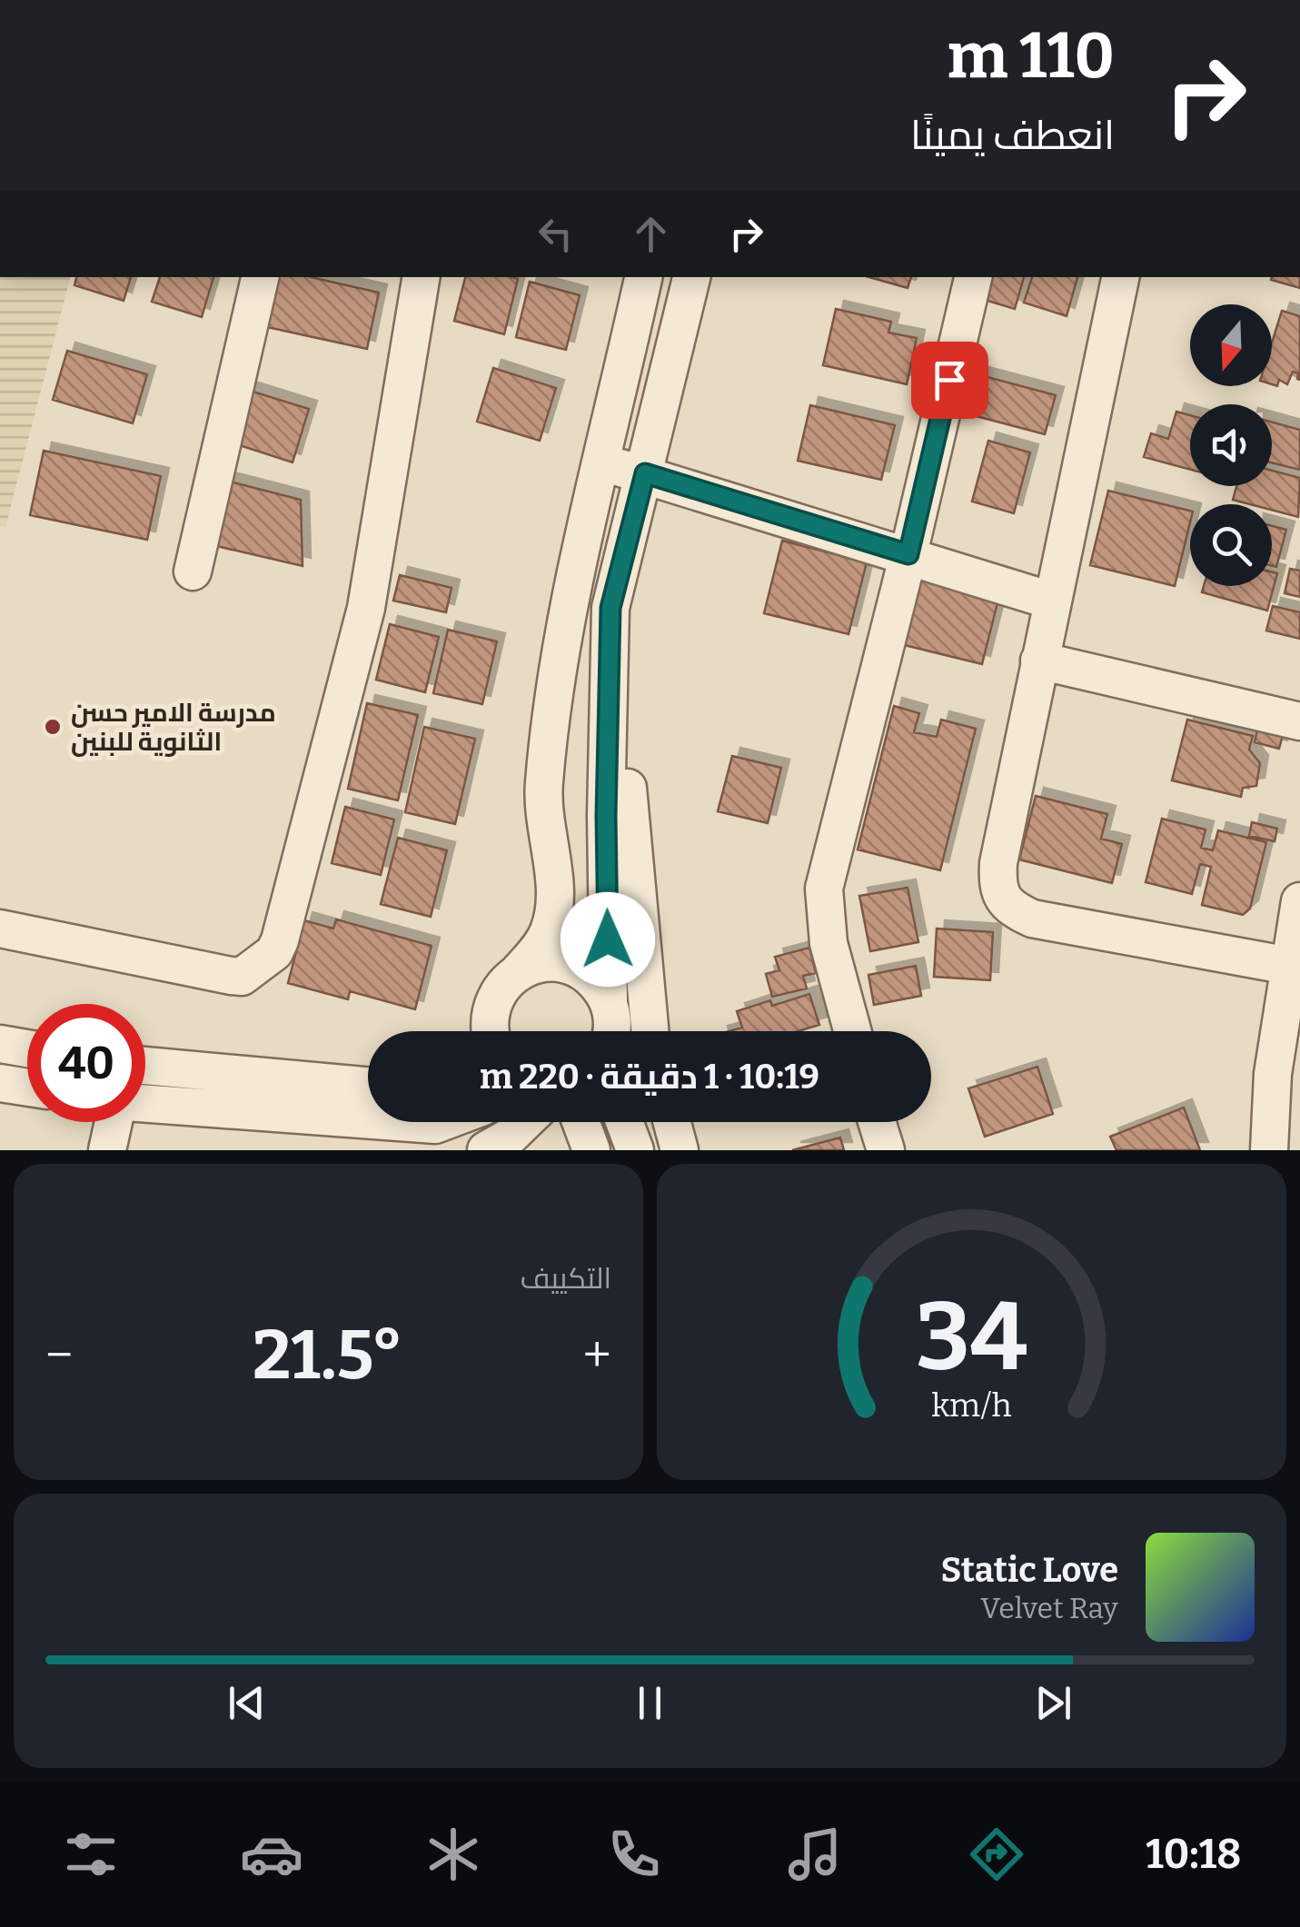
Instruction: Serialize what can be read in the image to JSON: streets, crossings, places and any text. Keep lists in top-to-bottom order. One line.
{"places":["مدرسة الامير حسن الثانوية للبنين"],"north":"bottom","page":{"turn":["110 m","انعطف يمينًا"],"limit":"40","trip":"10:19 · 1 دقيقة · 220 m","tile":"التكييف","heat":["−","21.5°","+"],"song":["Static Love","Velvet Ray"],"tabs":"10:18","gauge":["34","km/h"]}}
